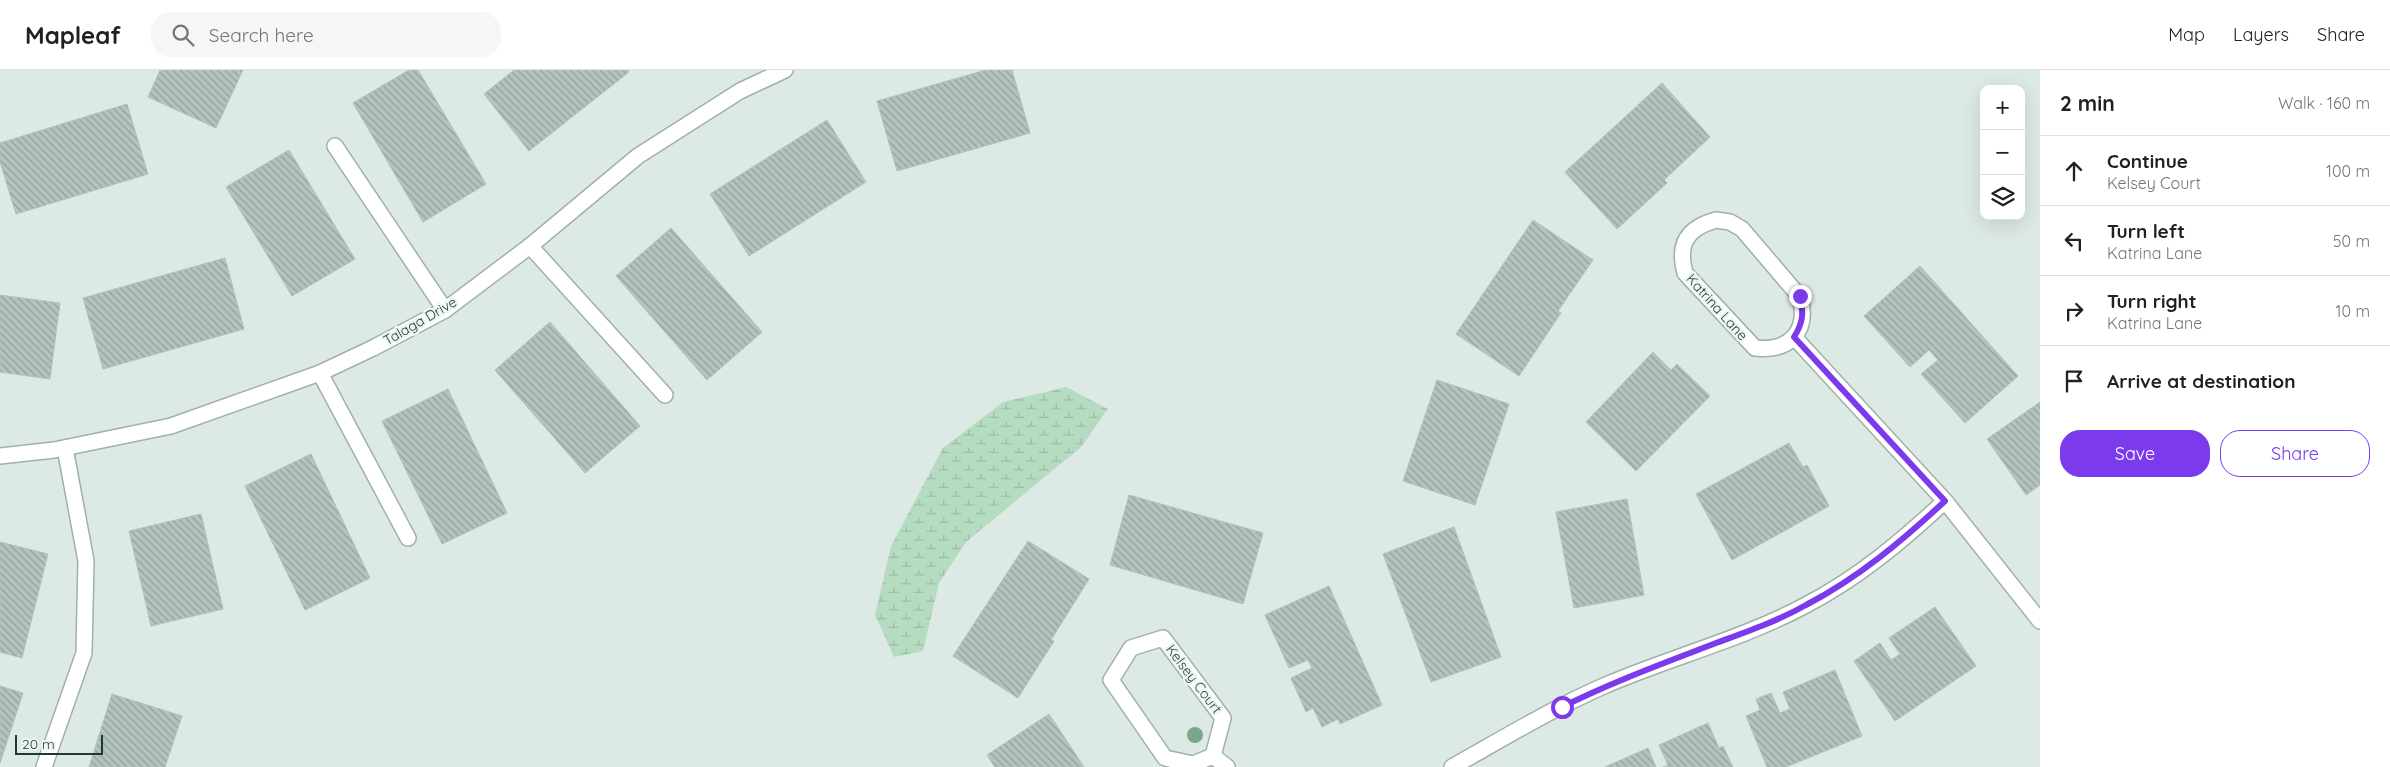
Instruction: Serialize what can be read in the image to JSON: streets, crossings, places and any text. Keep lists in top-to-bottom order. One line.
{"streets":{"street":["Katrina Lane","Talaga Drive","Kelsey Court"]},"scale_bar":"20 m","page":{"header":"Mapleaf","search":"Search here","nav":["Map","Layers","Share"],"heading":["2 min","Walk · 160 m"],"map_buttons":["+","−"],"list":[["Continue","Kelsey Court","100 m"],["Turn left","Katrina Lane","50 m"],["Turn right","Katrina Lane","10 m"],"Arrive at destination"],"buttons":["Save","Share"],"scale":"20 m"}}
